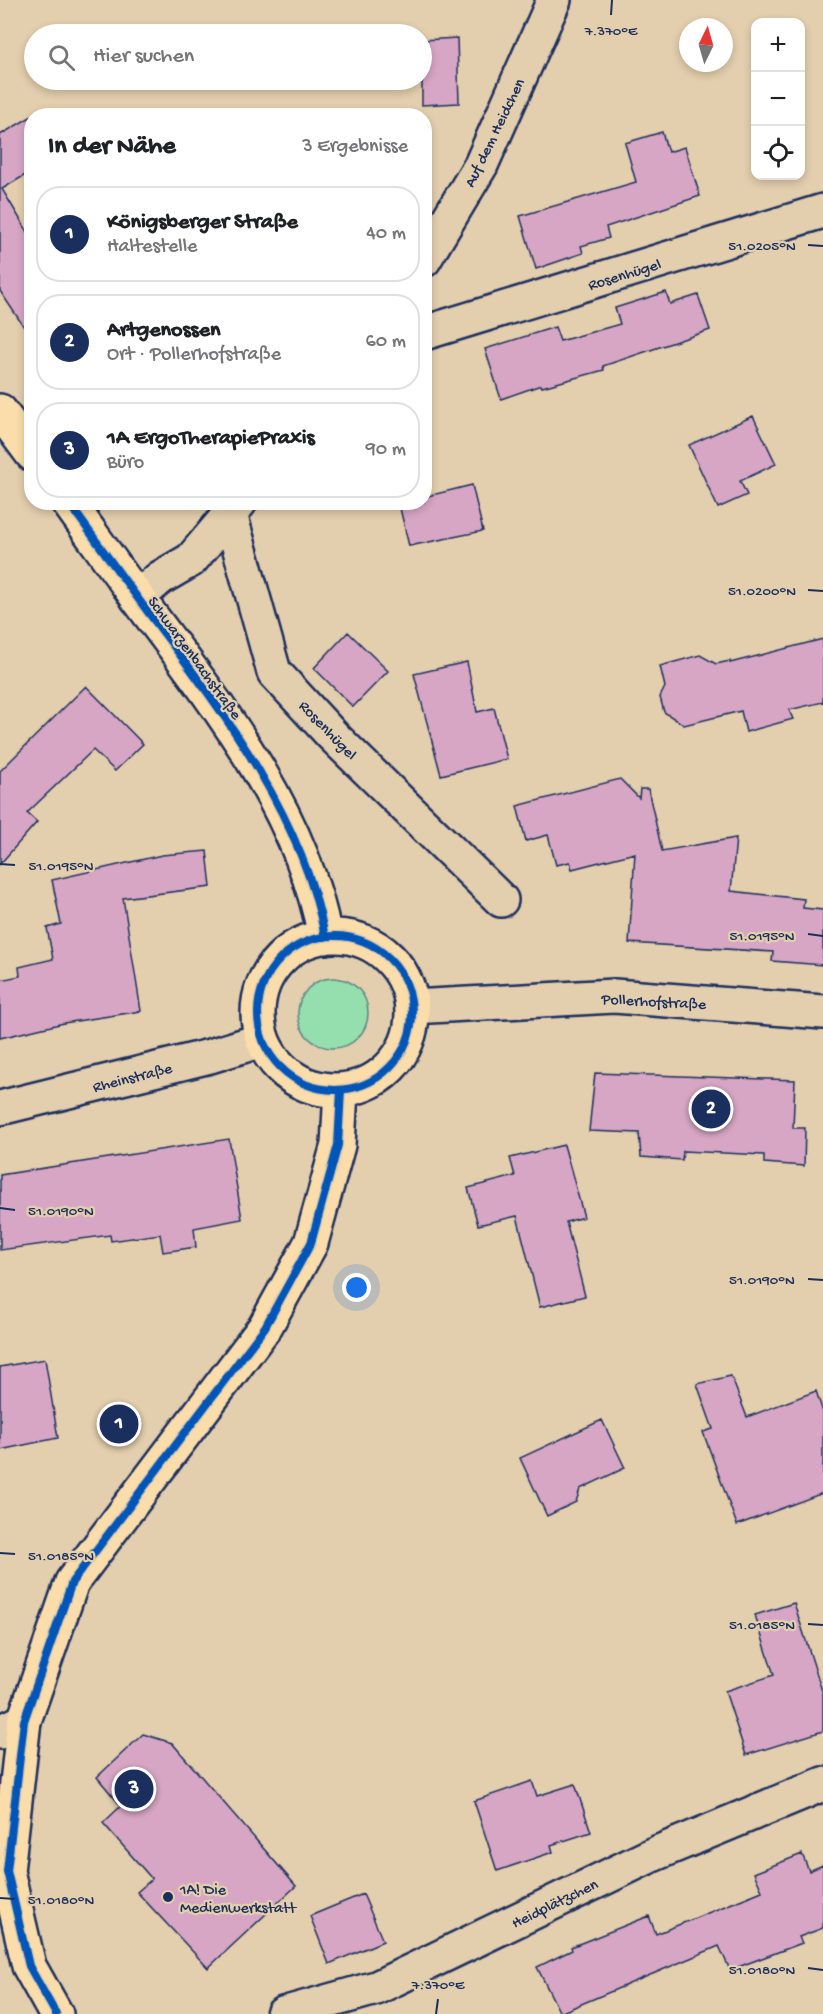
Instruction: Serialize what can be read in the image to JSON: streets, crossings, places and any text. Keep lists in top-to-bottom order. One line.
{"streets":{"main road":["Schwarzenbachstraße"],"street":["Auf dem Heidchen","Rosenhügel","Pollerhofstraße","Rheinstraße","Heidplätzchen"]},"crossings":[["Rosenhügel","Schwarzenbachstraße"],["Schwarzenbachstraße","Pollerhofstraße"],["Schwarzenbachstraße","Rheinstraße"],["Pollerhofstraße","Rheinstraße"]],"places":["1A! Die Medienwerkstatt"],"north":"top","page":{"map_buttons":["+","−"],"search":"Hier suchen","heading":["In der Nähe","3 Ergebnisse"],"list":[{"mark":"1","name":"Königsberger Straße","note":"Haltestelle","value":"40 m"},{"mark":"2","name":"Artgenossen","note":"Ort · Pollerhofstraße","value":"60 m"},{"mark":"3","name":"1A ErgoTherapiePraxis","note":"Büro","value":"90 m"}],"pins":["2","1","3"]},"coordinates":["7.370°E","51.0205°N","51.0200°N","51.0195°N","51.0190°N","51.0185°N","51.0180°N"]}
